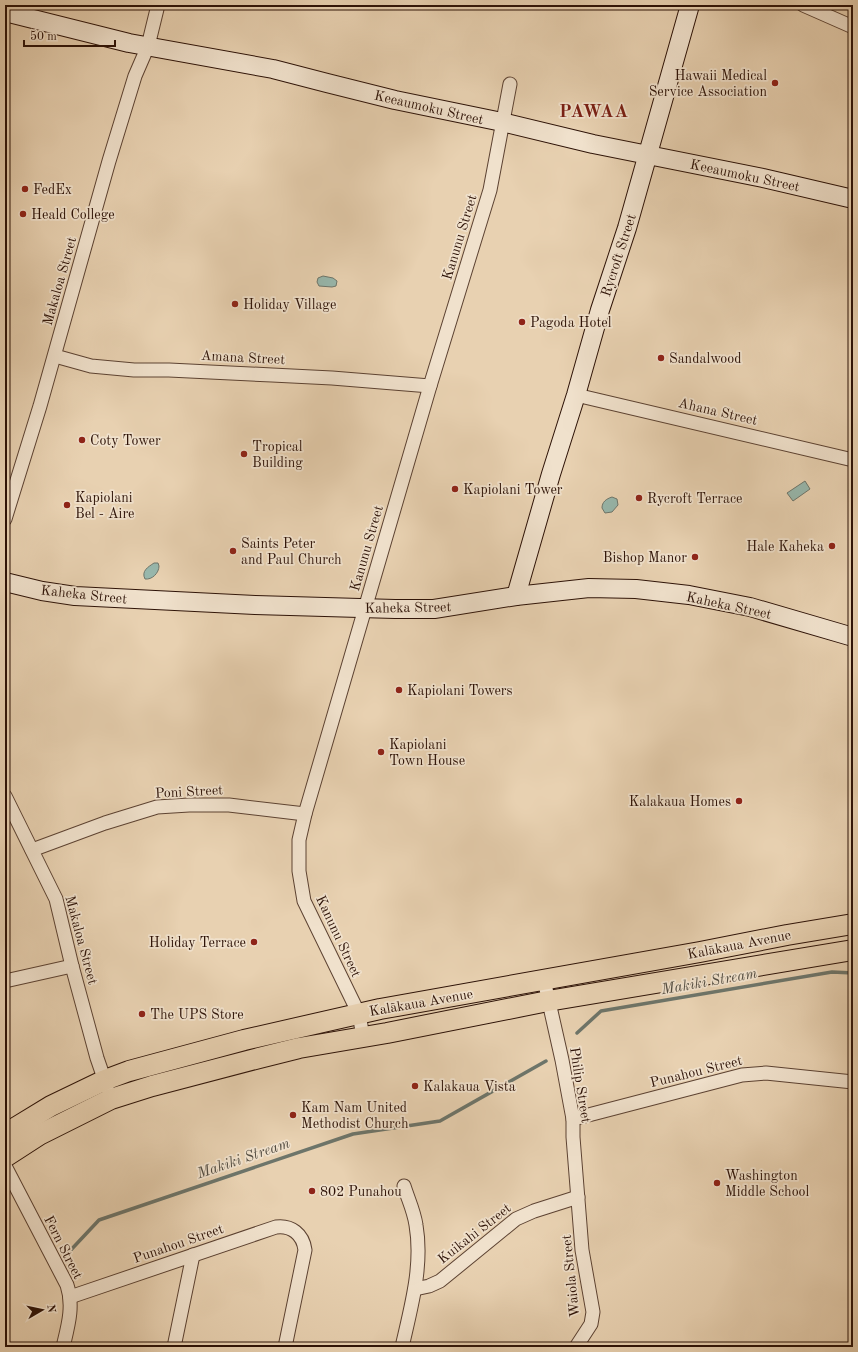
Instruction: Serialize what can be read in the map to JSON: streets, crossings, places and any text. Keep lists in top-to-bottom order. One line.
{"streets":{"main road":["Kalākaua Avenue"],"street":["Keeaumoku Street","Kanunu Street","Rycroft Street","Makaloa Street","Amana Street","Ahana Street","Kaheka Street","Poni Street","Punahou Street","Philip Street","Kuikahi Street","Fern Street","Waiola Street"]},"crossings":[["Keeaumoku Street","Kanunu Street"],["Keeaumoku Street","Rycroft Street"],["Keeaumoku Street","Makaloa Street"],["Kanunu Street","Amana Street"],["Kanunu Street","Kaheka Street"],["Kanunu Street","Poni Street"],["Kanunu Street","Kalākaua Avenue"],["Rycroft Street","Ahana Street"],["Rycroft Street","Kaheka Street"],["Makaloa Street","Amana Street"],["Makaloa Street","Poni Street"],["Makaloa Street","Kalākaua Avenue"],["Kalākaua Avenue","Philip Street"],["Punahou Street","Philip Street"],["Punahou Street","Fern Street"],["Philip Street","Kuikahi Street"],["Philip Street","Waiola Street"],["Kuikahi Street","Waiola Street"]],"districts":["PAWAA"],"water":["Makiki Stream"],"places":["Hawaii Medical Service Association","FedEx","Heald College","Holiday Village","Pagoda Hotel","Sandalwood","Coty Tower","Tropical Building","Kapiolani Tower","Rycroft Terrace","Kapiolani Bel - Aire","Hale Kaheka","Saints Peter and Paul Church","Bishop Manor","Kapiolani Towers","Kapiolani Town House","Kalakaua Homes","Holiday Terrace","The UPS Store","Kalakaua Vista","Kam Nam United Methodist Church","Washington Middle School","802 Punahou"],"scale_bar":"50 m","north":"right"}
